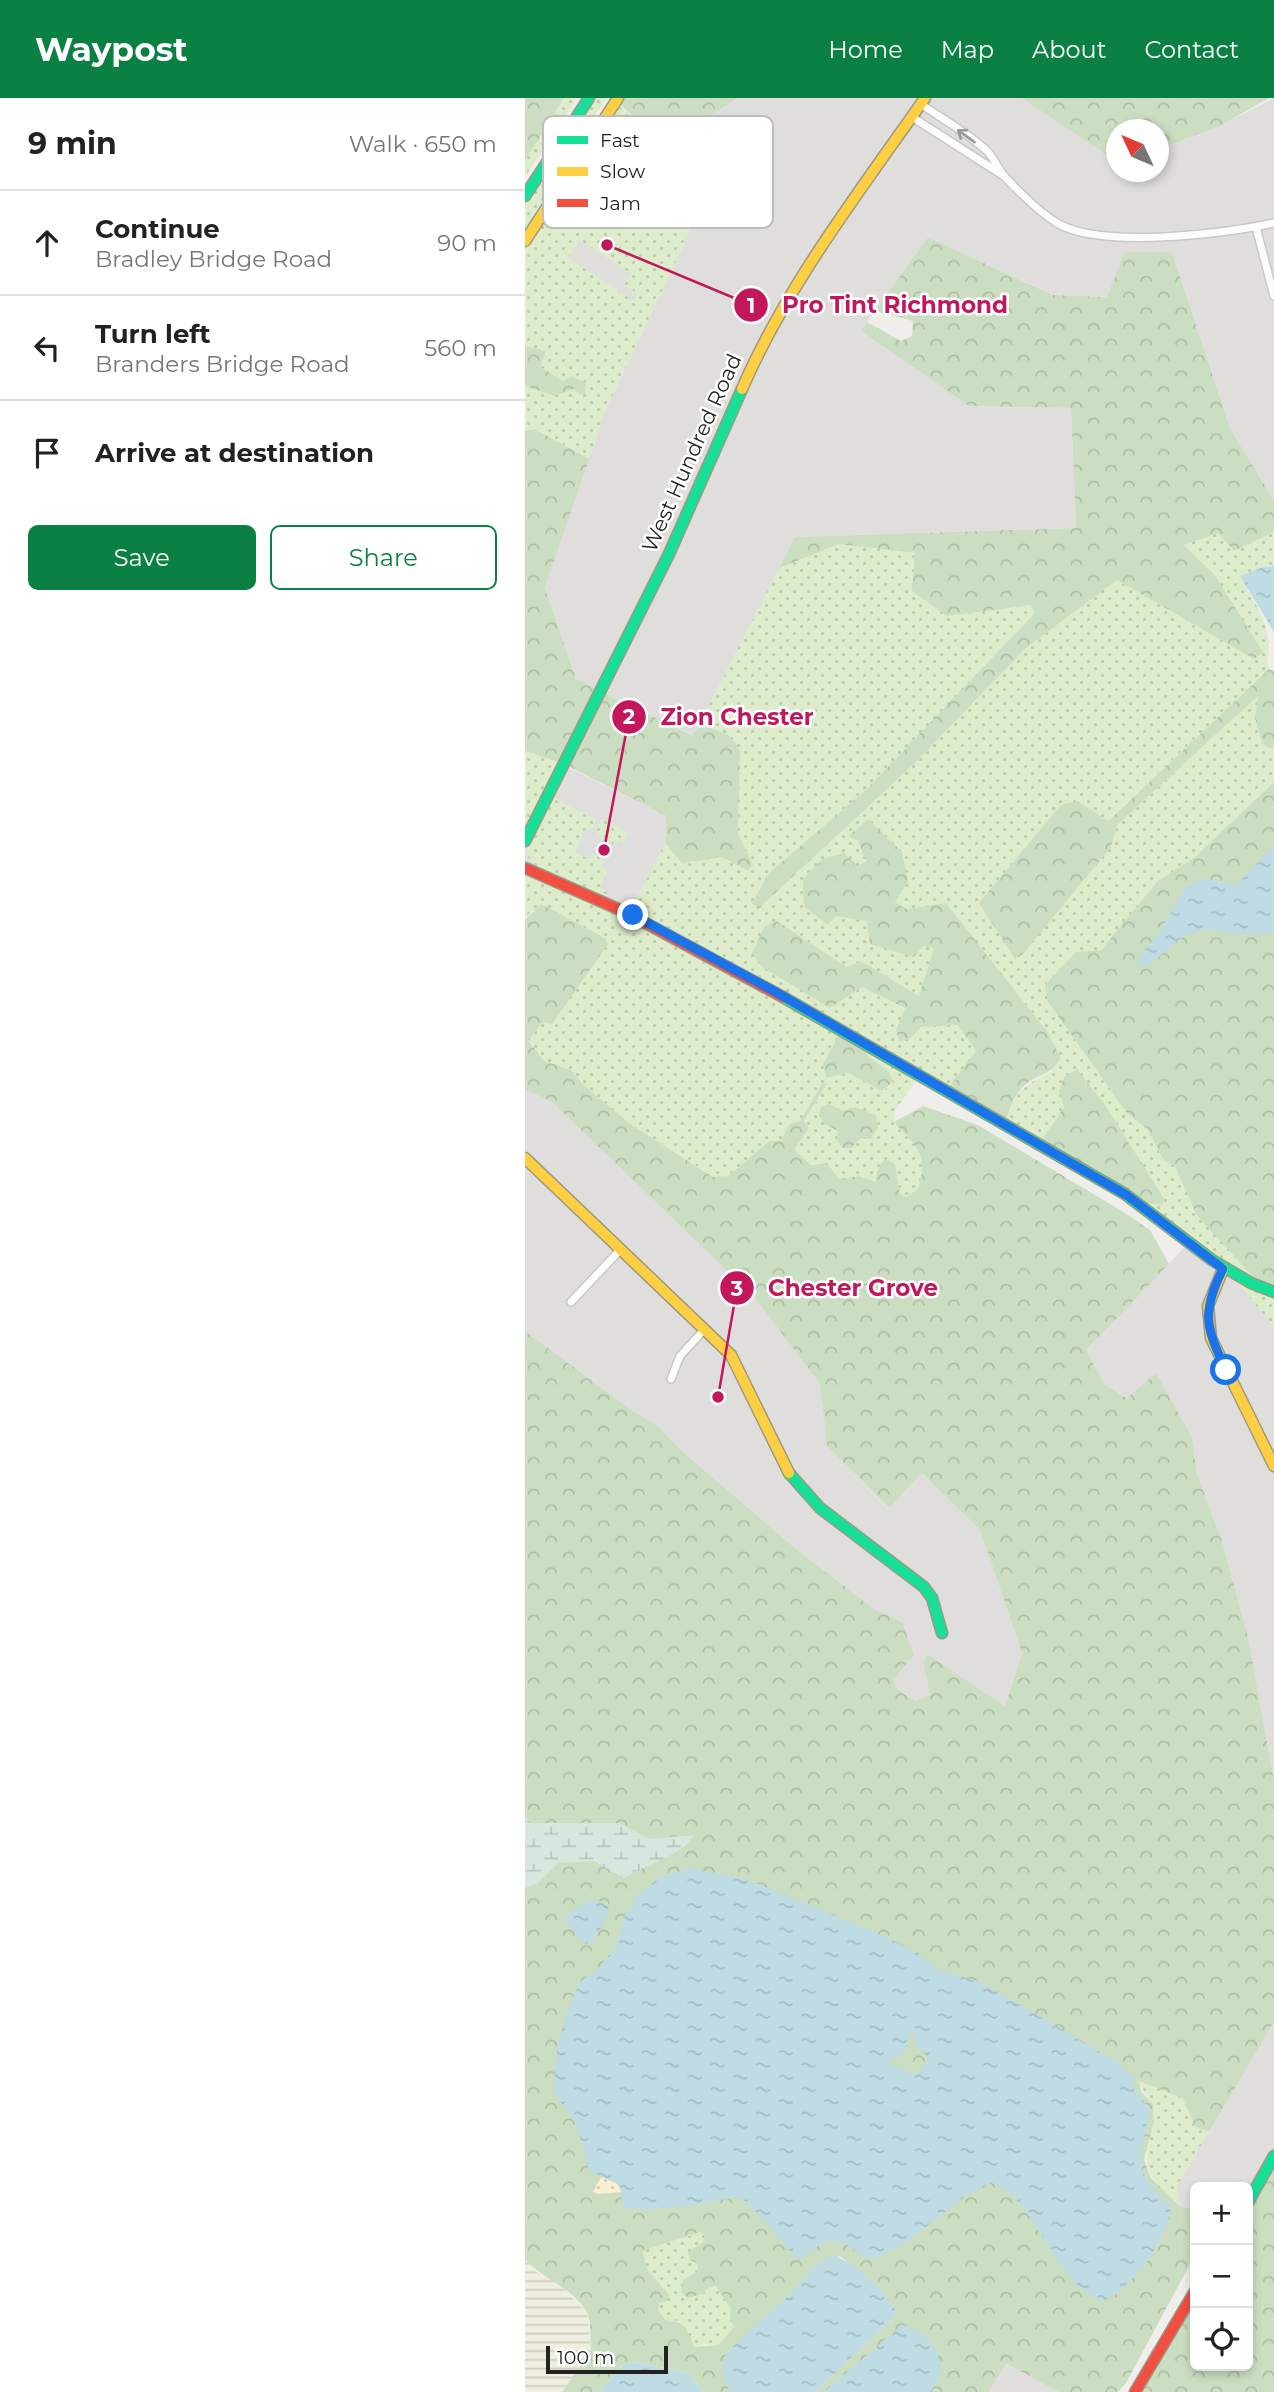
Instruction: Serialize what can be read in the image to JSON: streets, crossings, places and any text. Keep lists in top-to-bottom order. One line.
{"streets":{"street":["West Hundred Road"]},"places":["Pro Tint Richmond","Zion Chester","Chester Grove"],"legend":["Fast","Slow","Jam"],"scale_bar":"100 m","north":"top left","page":{"header":"Waypost","nav":["Home","Map","About","Contact"],"heading":["9 min","Walk · 650 m"],"list":[["Continue","Bradley Bridge Road","90 m"],["Turn left","Branders Bridge Road","560 m"],"Arrive at destination"],"buttons":["Save","Share"],"map_buttons":["+","−"],"scale":"100 m"}}
